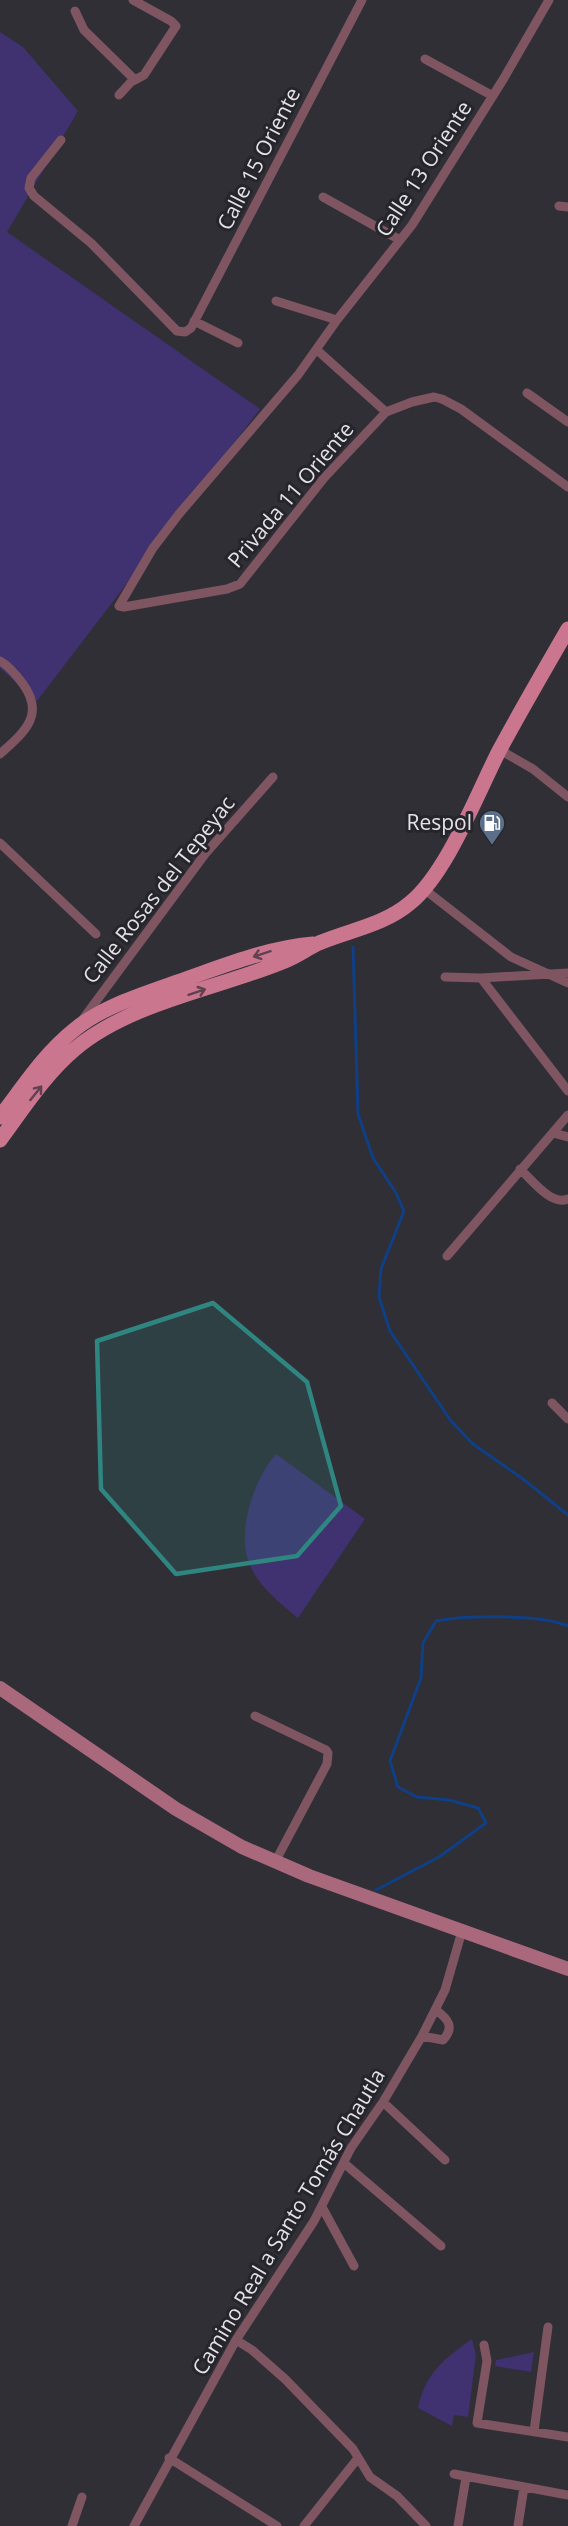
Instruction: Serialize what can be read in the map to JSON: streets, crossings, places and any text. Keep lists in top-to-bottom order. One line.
{"streets":{"street":["Calle 15 Oriente","Calle 13 Oriente","Privada 11 Oriente","Calle Rosas del Tepeyac","Camino Real a Santo Tomás Chautla"]},"crossings":[["Calle 13 Oriente","Privada 11 Oriente"]],"places":{"fuel station":["Respol"]}}
